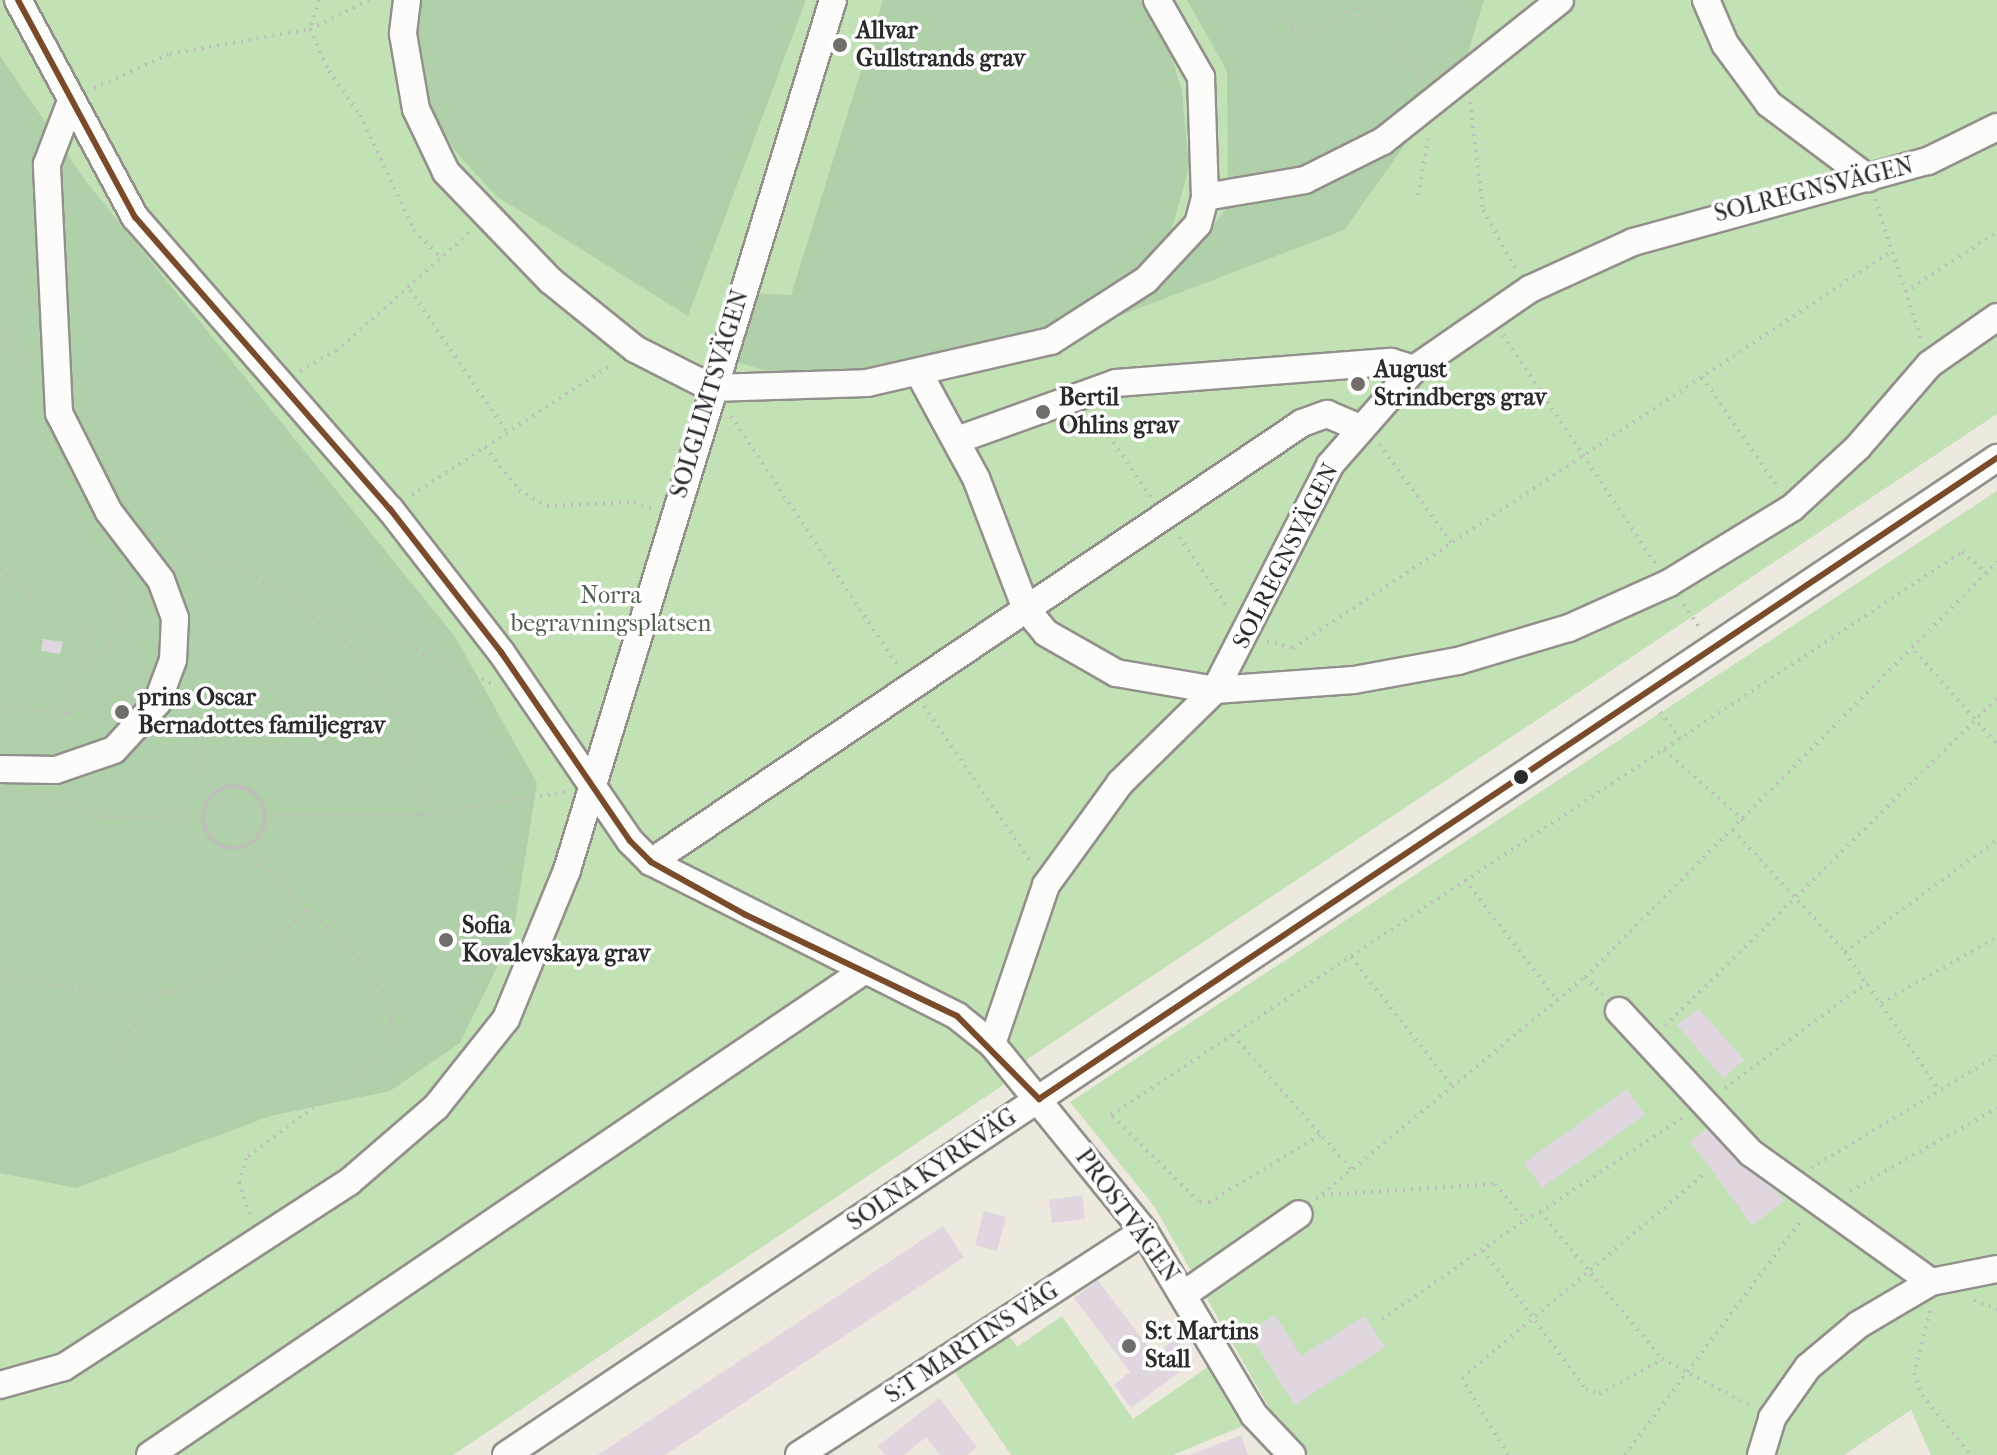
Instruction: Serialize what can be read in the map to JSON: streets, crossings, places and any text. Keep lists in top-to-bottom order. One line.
{"streets":{"street":["SOLREGNSVÄGEN","SOLGLIMTSVÄGEN","SOLNA KYRKVÄG","PROSTVÄGEN","S:T MARTINS VÄG"]},"crossings":[["SOLREGNSVÄGEN","PROSTVÄGEN"],["SOLNA KYRKVÄG","PROSTVÄGEN"],["PROSTVÄGEN","S:T MARTINS VÄG"]],"parks":["Norra begravningsplatsen"],"places":["Allvar Gullstrands grav","August Strindbergs grav","Bertil Ohlins grav","prins Oscar Bernadottes familjegrav","Sofia Kovalevskaya grav","S:t Martins Stall"]}
